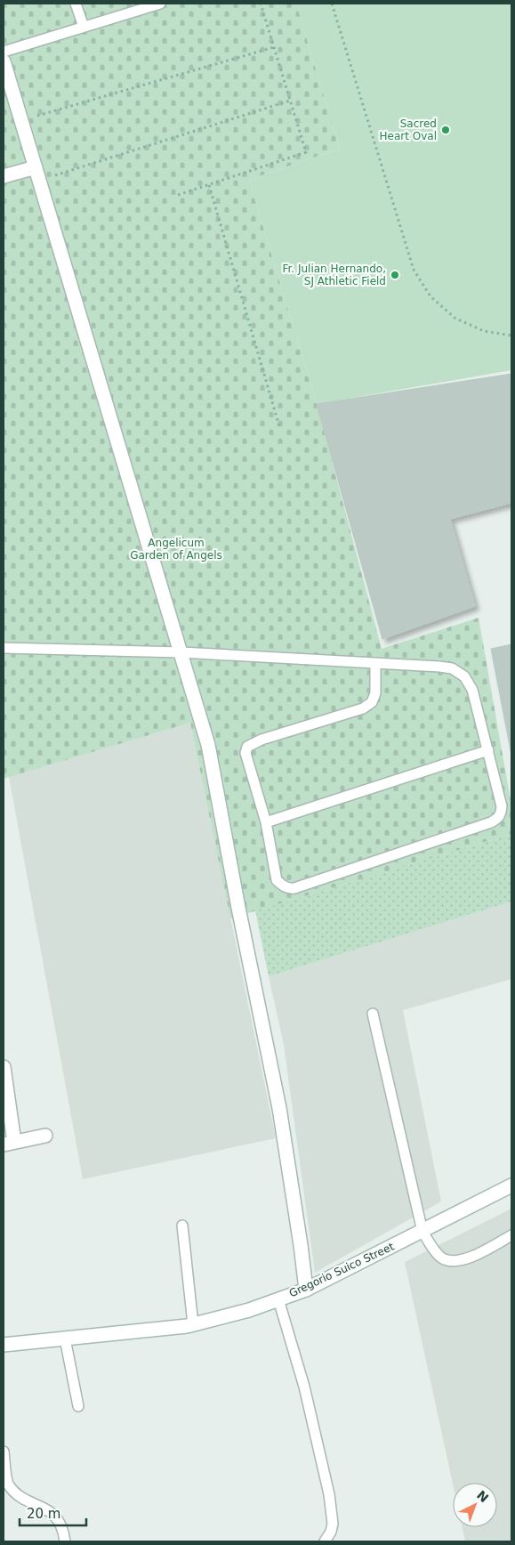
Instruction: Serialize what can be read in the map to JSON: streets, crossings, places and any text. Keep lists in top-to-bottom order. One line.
{"streets":{"street":["Gregorio Suico Street"]},"parks":["Angelicum Garden of Angels"],"places":["Sacred Heart Oval","Fr. Julian Hernando, SJ Athletic Field"],"scale_bar":"20 m","north":"top right"}
